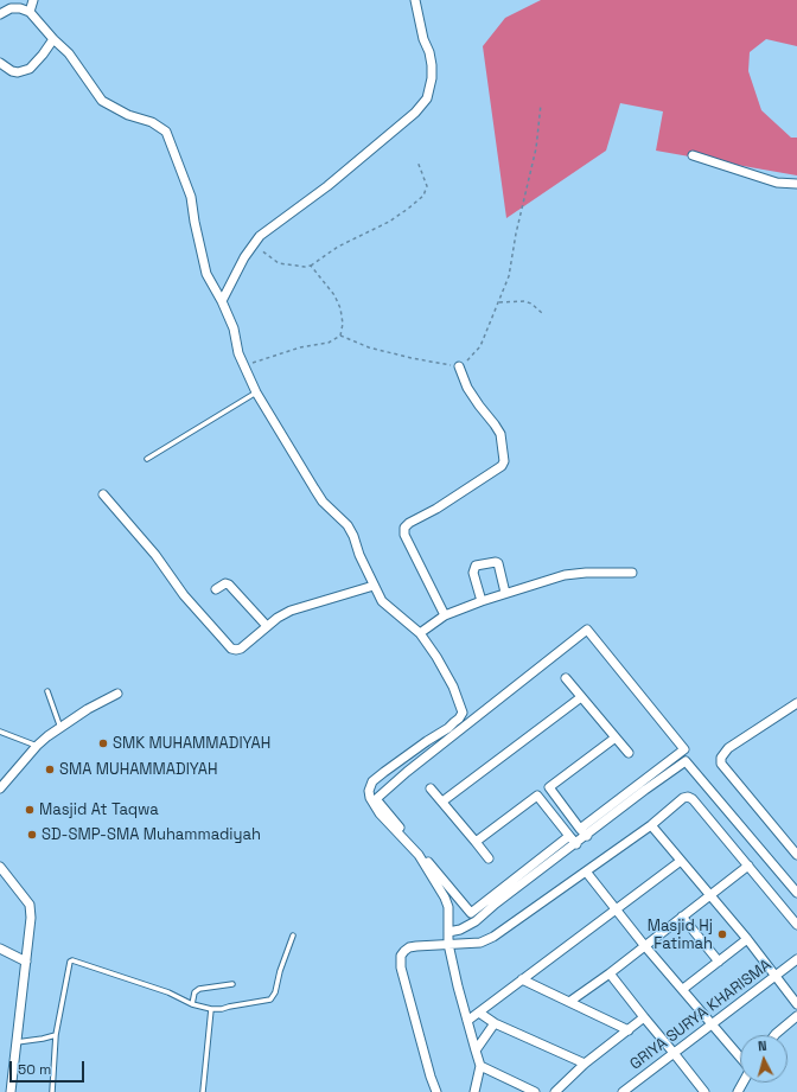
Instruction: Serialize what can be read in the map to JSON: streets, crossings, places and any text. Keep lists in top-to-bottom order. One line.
{"streets":{"street":["GRIYA SURYA KHARISMA"]},"places":["SMK MUHAMMADIYAH","SMA MUHAMMADIYAH","Masjid At Taqwa","SD-SMP-SMA Muhammadiyah","Masjid Hj Fatimah"],"scale_bar":"50 m","north":"top"}
